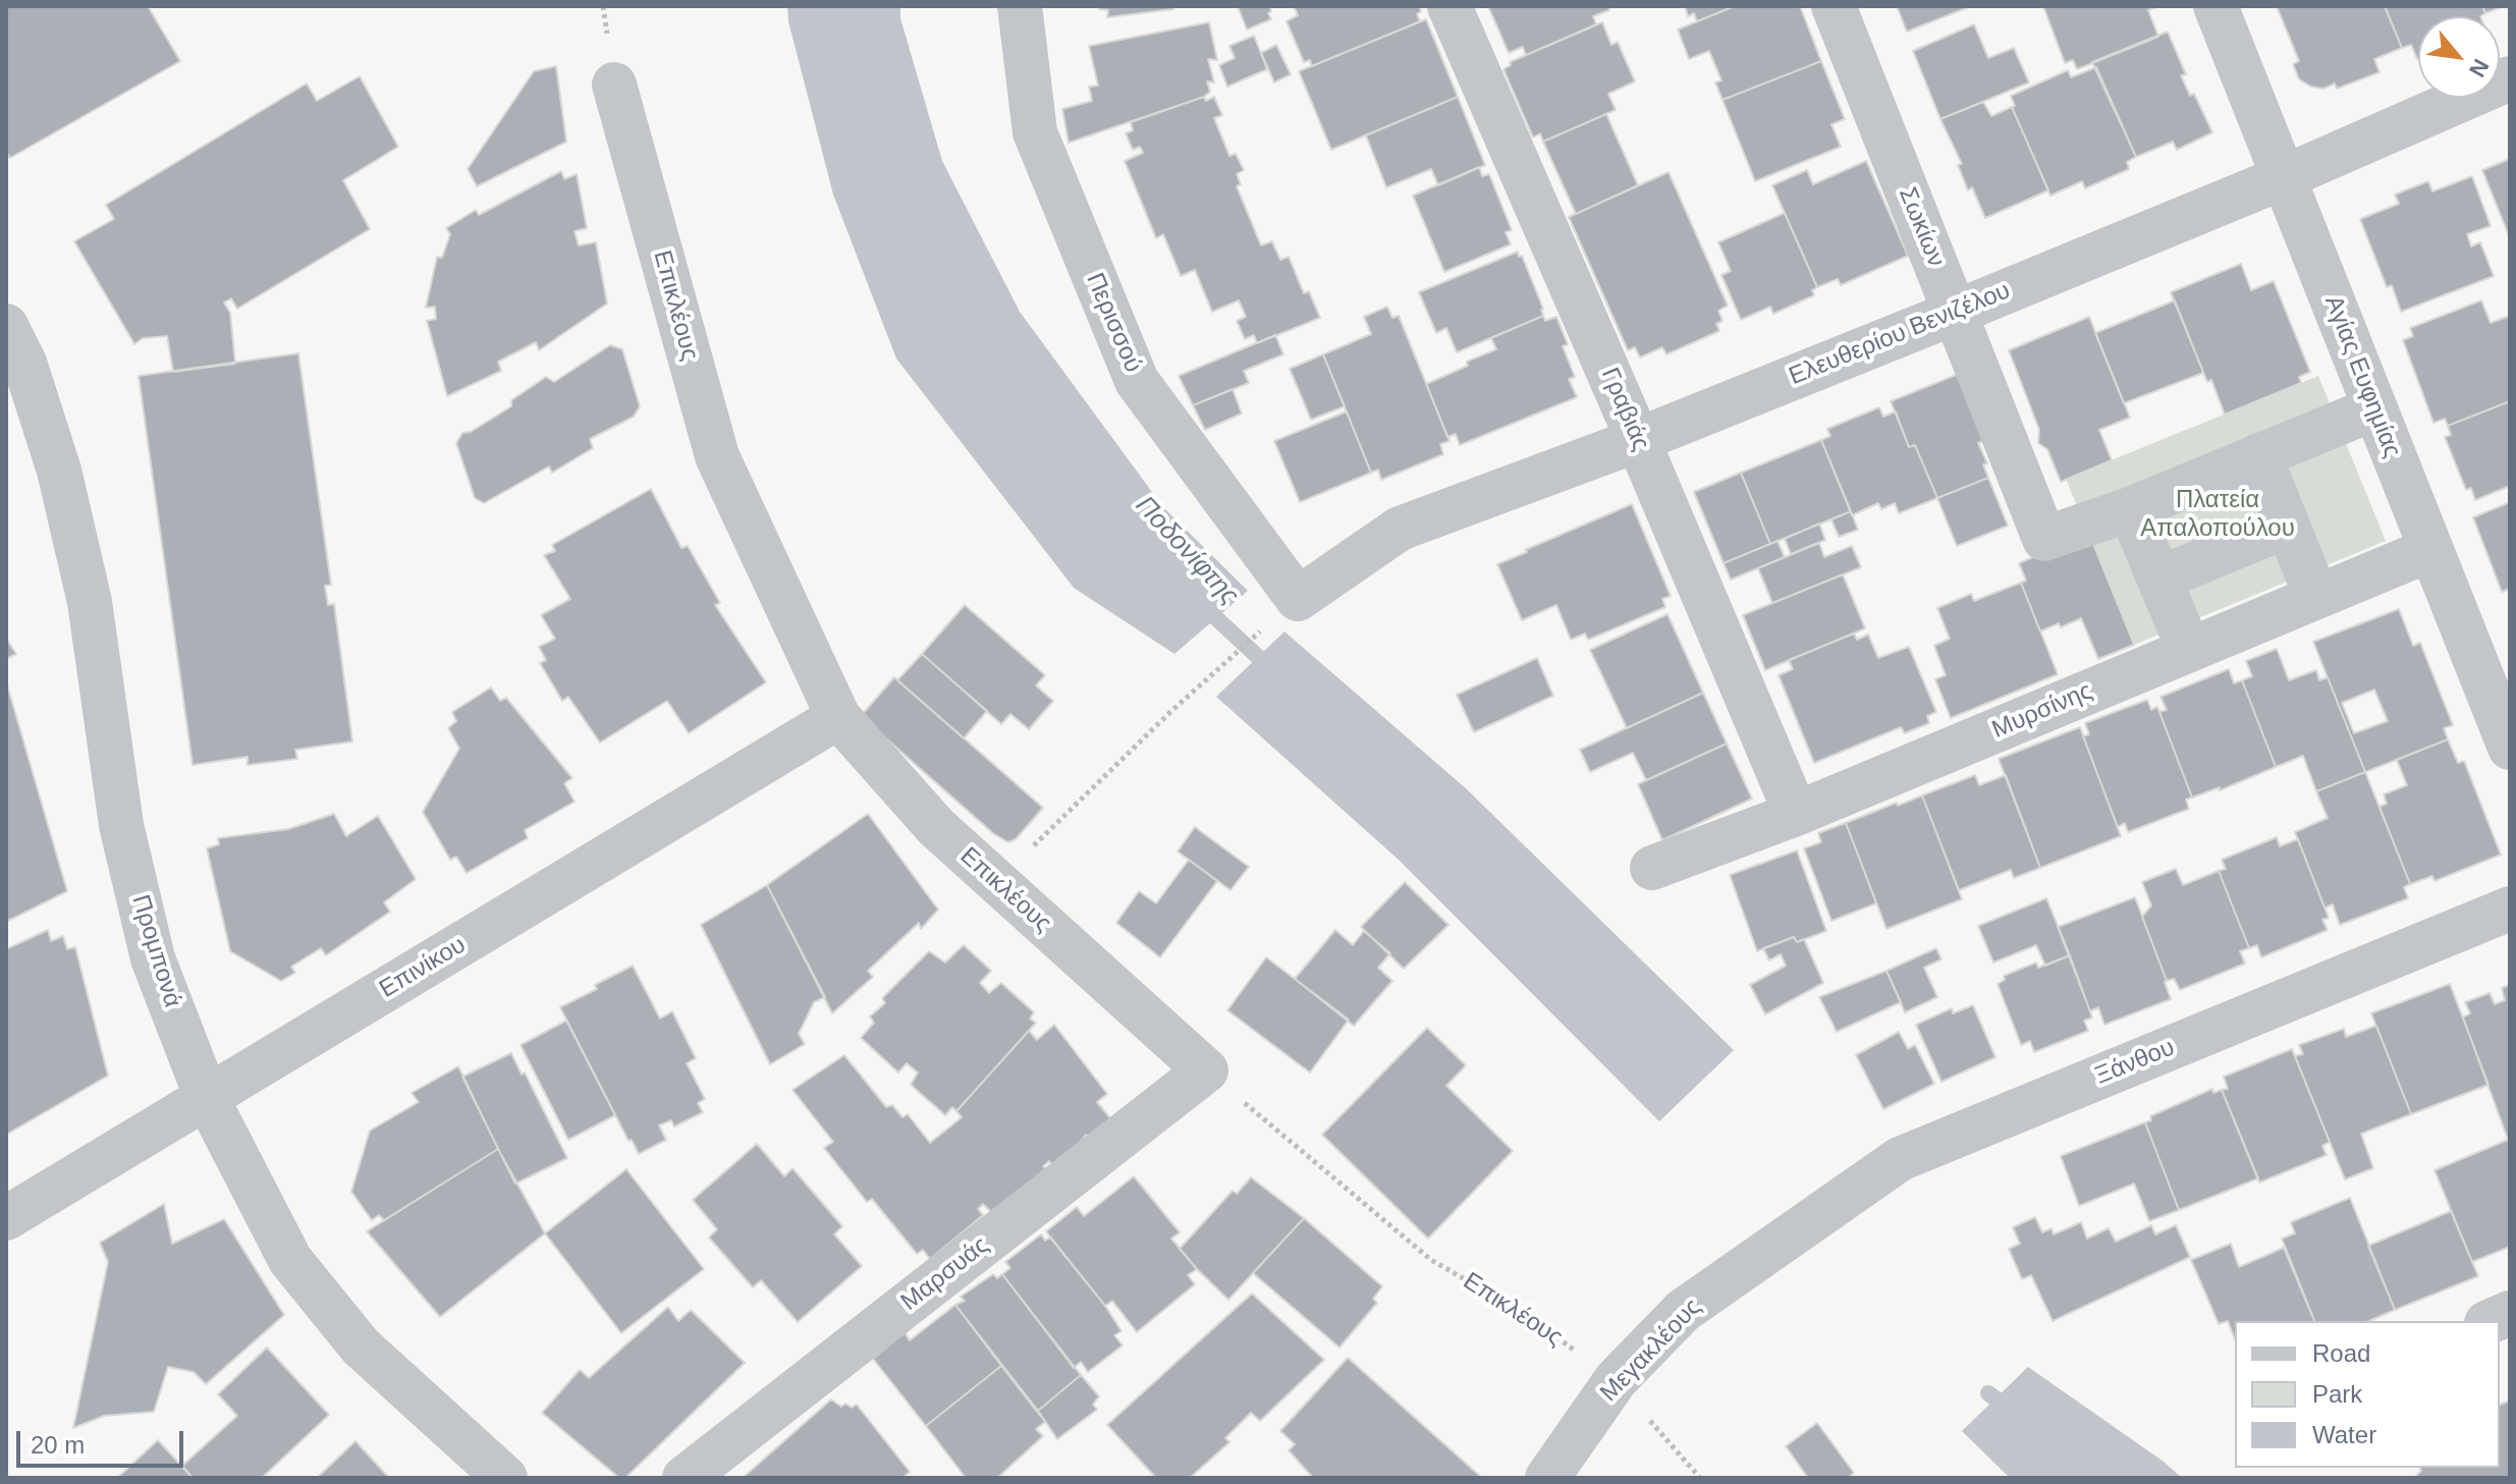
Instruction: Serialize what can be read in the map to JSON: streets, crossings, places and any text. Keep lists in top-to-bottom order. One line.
{"streets":{"street":["Σωκίων","Επικλέους","Περισσού","Ελευθερίου Βενιζέλου","Αγίας Ευφημίας","Γραβιάς","Μυρσίνης","Προμπονά","Επινίκου","Ξάνθου","Μαρσυάς","Μεγακλέους"]},"crossings":[["Σωκίων","Ελευθερίου Βενιζέλου"],["Επικλέους","Επινίκου"],["Επικλέους","Μαρσυάς"],["Επικλέους","Μεγακλέους"],["Περισσού","Ελευθερίου Βενιζέλου"],["Ελευθερίου Βενιζέλου","Αγίας Ευφημίας"],["Ελευθερίου Βενιζέλου","Γραβιάς"],["Αγίας Ευφημίας","Μυρσίνης"],["Γραβιάς","Μυρσίνης"],["Προμπονά","Επινίκου"],["Ξάνθου","Μεγακλέους"]],"water":["Ποδονίφτης"],"parks":["Πλατεία Απαλοπούλου"],"legend":["Road","Park","Water"],"scale_bar":"20 m","north":"bottom right"}
